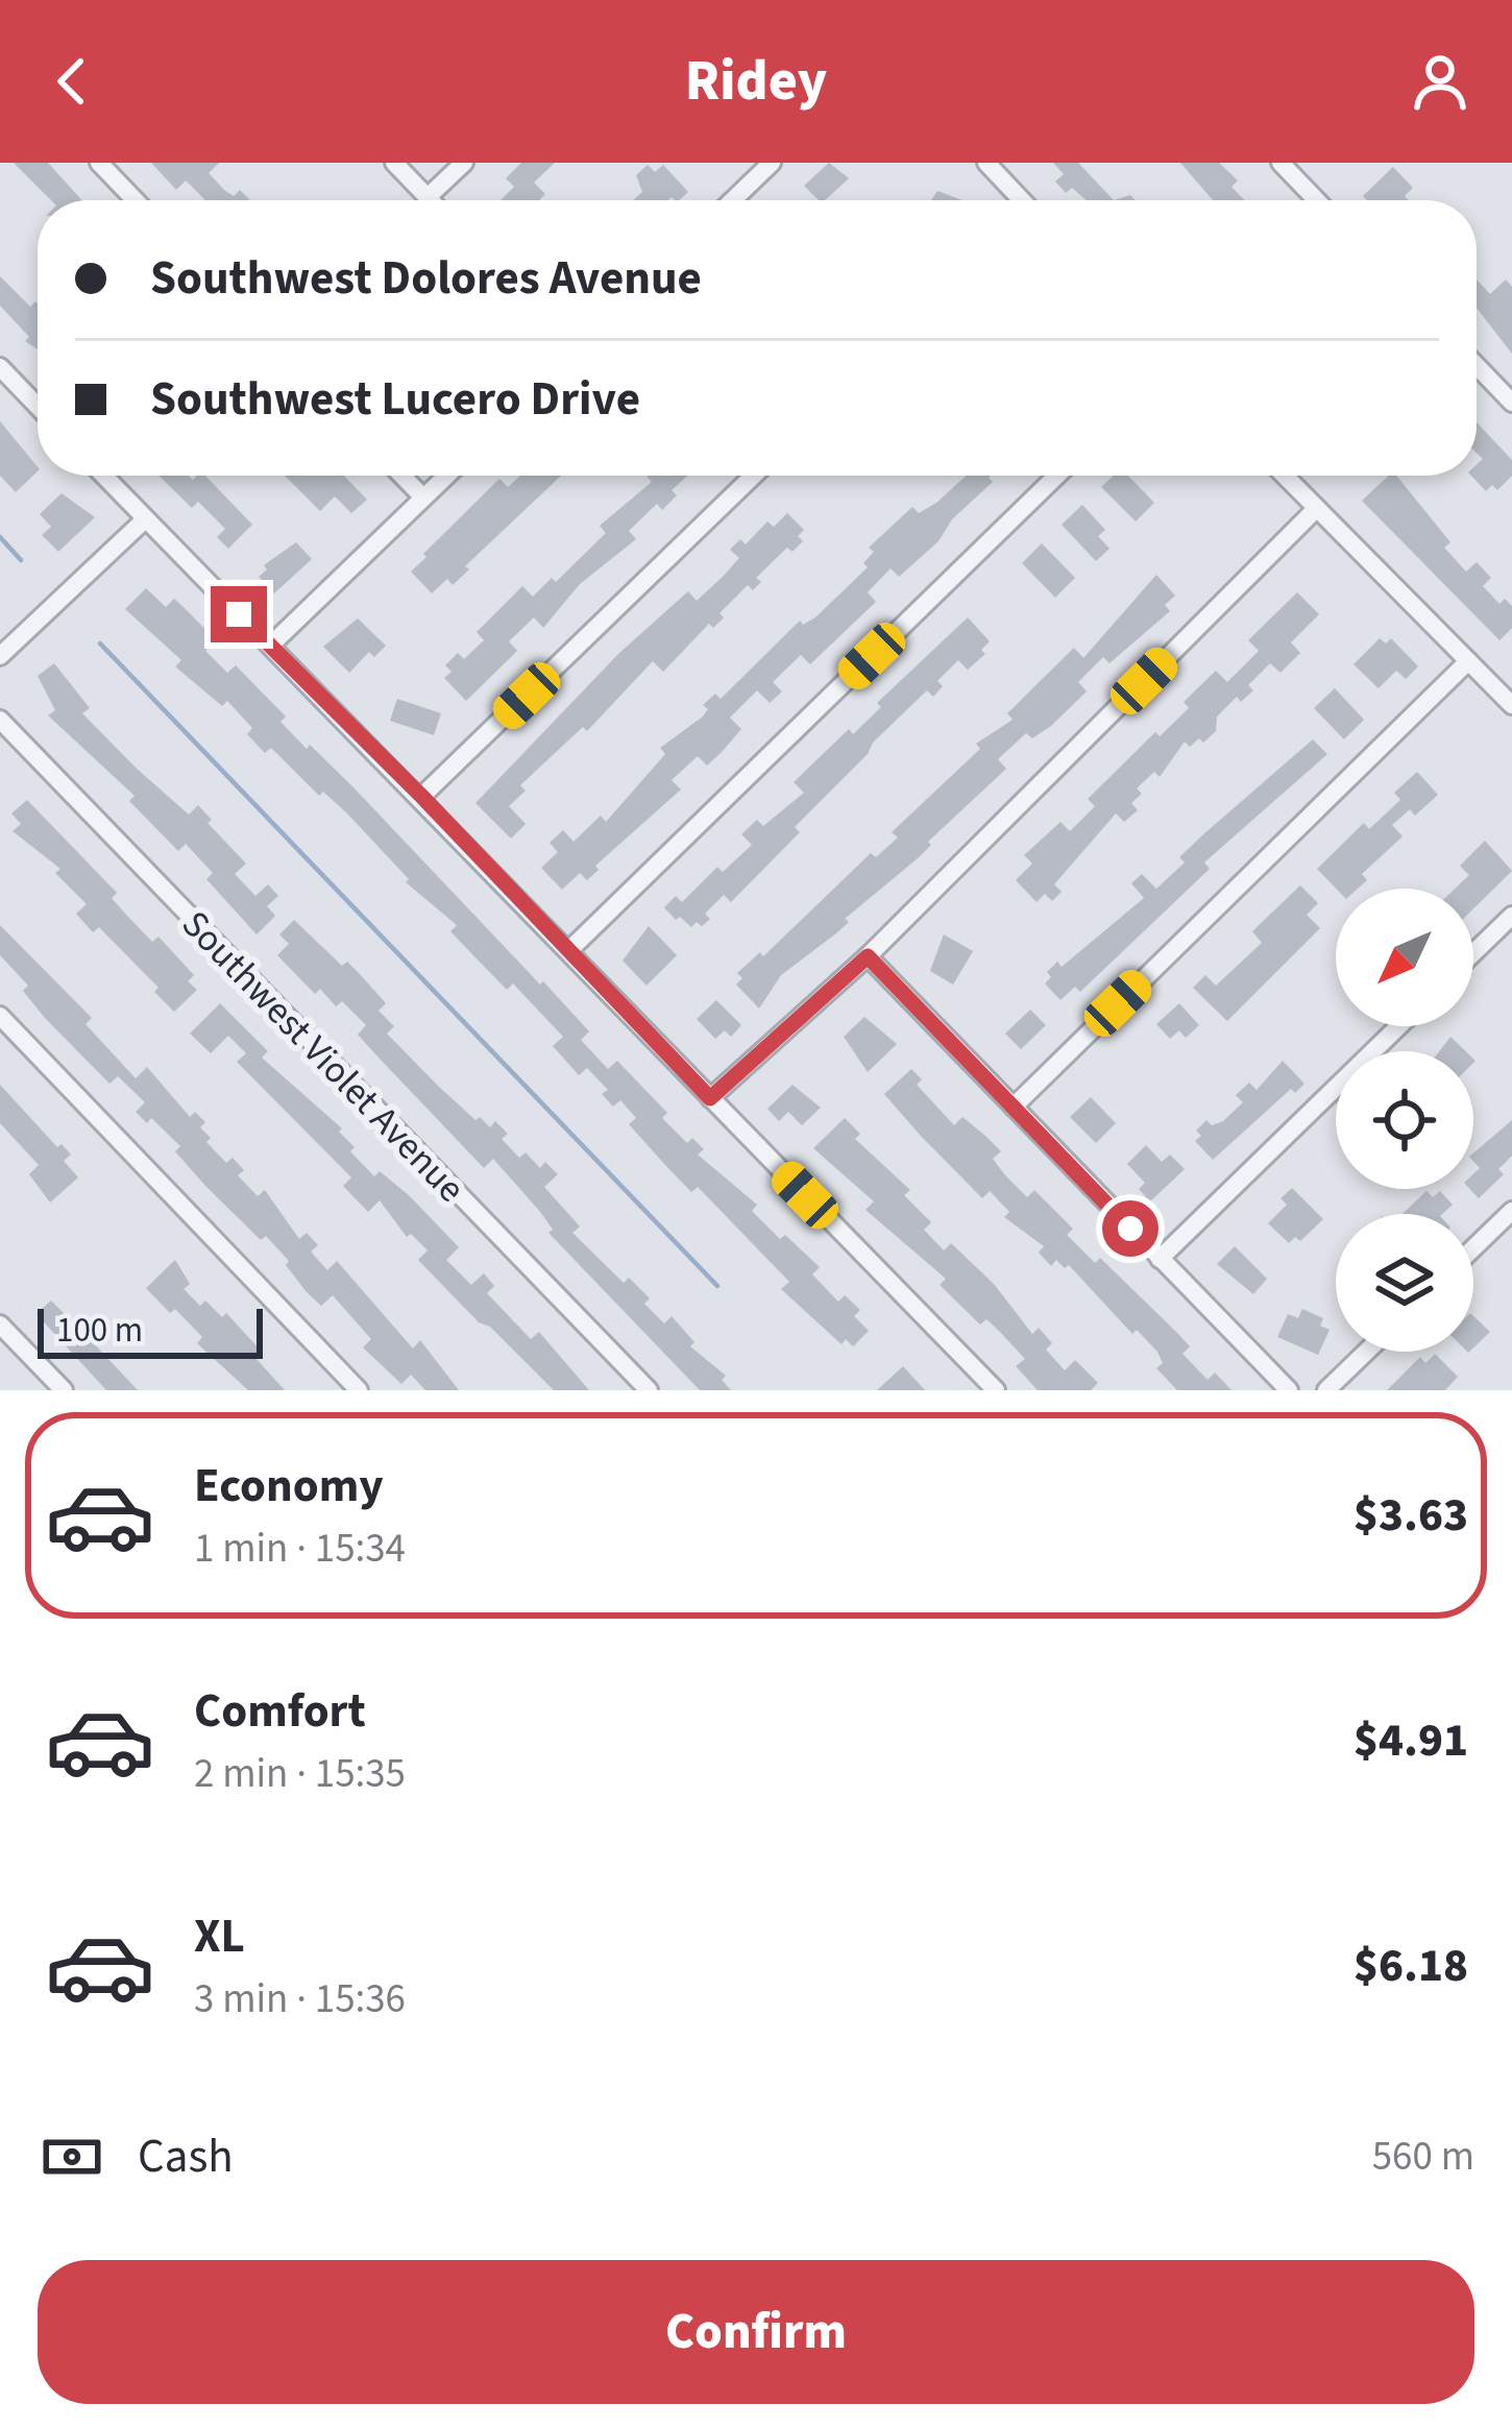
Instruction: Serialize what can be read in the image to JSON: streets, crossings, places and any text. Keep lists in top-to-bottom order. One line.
{"streets":{"street":["Southwest Violet Avenue"]},"scale_bar":"100 m","north":"bottom left","page":{"header":"Ridey","banner":["Southwest Dolores Avenue","Southwest Lucero Drive"],"scale":"100 m","list":[{"name":"Economy","note":"1 min · 15:34","value":"$3.63"},{"name":"Comfort","note":"2 min · 15:35","value":"$4.91"},{"name":"XL","note":"3 min · 15:36","value":"$6.18"}],"pay":["Cash","560 m"],"buttons":"Confirm"}}
